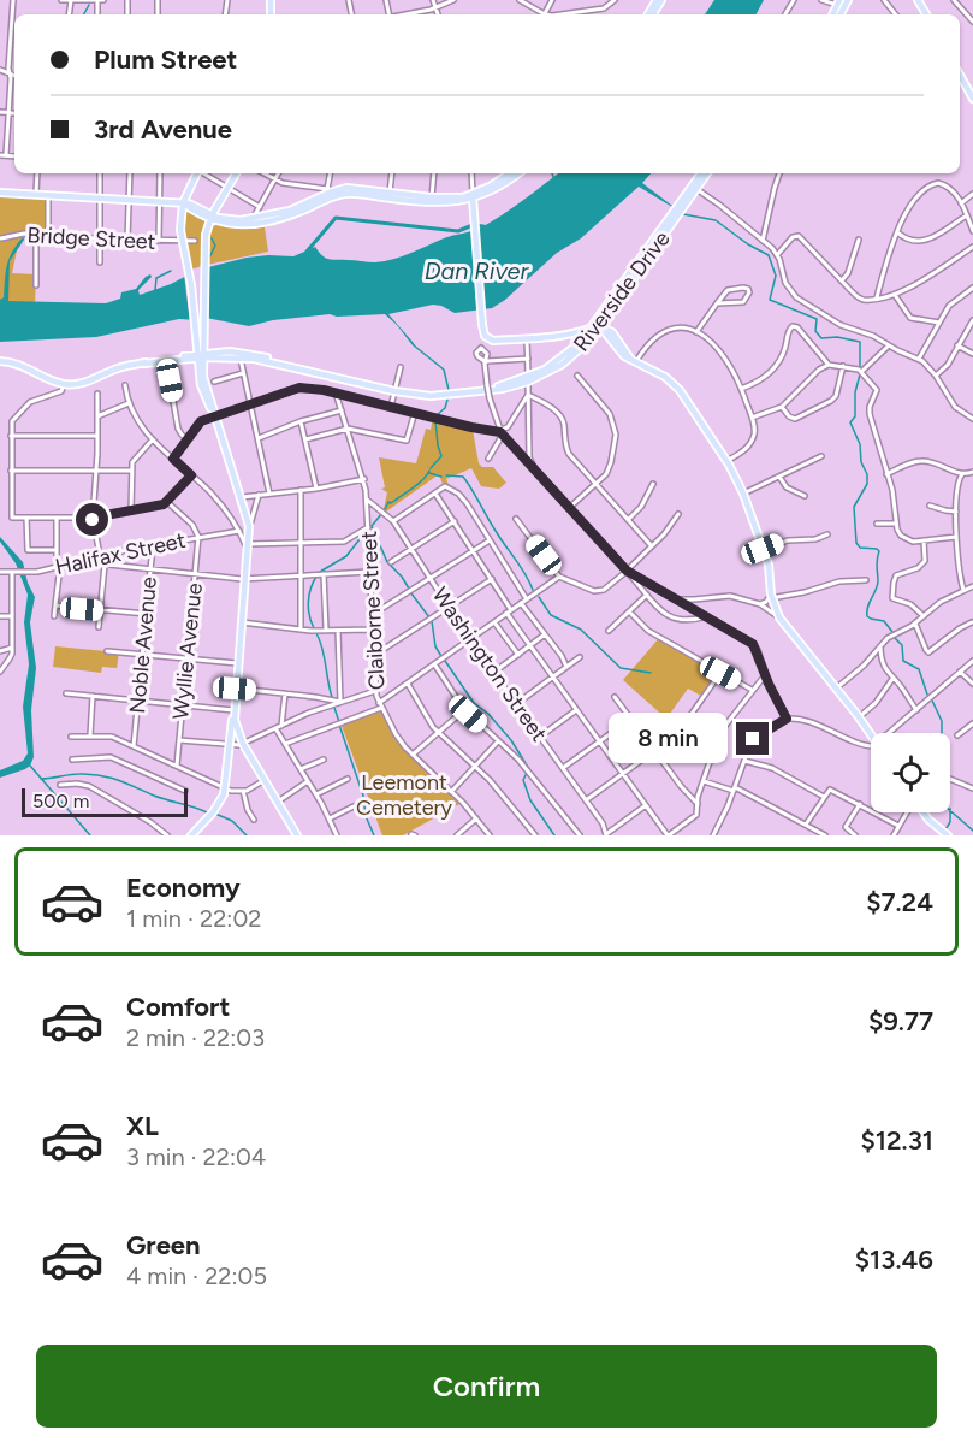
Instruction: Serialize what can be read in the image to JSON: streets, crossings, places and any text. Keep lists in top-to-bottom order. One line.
{"streets":{"main road":["Riverside Drive"],"street":["Bridge Street","Halifax Street","Claiborne Street","Noble Avenue","Wyllie Avenue","Washington Street"]},"crossings":[["Halifax Street","Noble Avenue"],["Halifax Street","Wyllie Avenue"],["Claiborne Street","Washington Street"]],"water":["Dan River"],"parks":["Leemont Cemetery"],"scale_bar":"500 m","page":{"banner":["Plum Street","3rd Avenue"],"bubble":"8 min","scale":"500 m","list":[{"name":"Economy","note":"1 min · 22:02","value":"$7.24"},{"name":"Comfort","note":"2 min · 22:03","value":"$9.77"},{"name":"XL","note":"3 min · 22:04","value":"$12.31"},{"name":"Green","note":"4 min · 22:05","value":"$13.46"}],"buttons":"Confirm"}}
